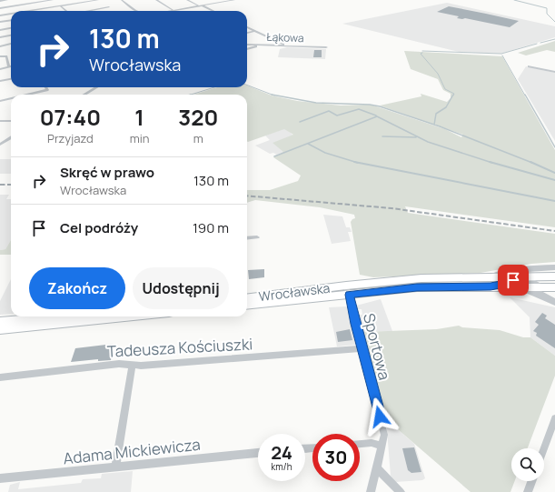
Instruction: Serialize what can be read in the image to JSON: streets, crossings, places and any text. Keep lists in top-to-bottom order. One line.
{"streets":{"main road":["Wrocławska"],"street":["Łąkowa","Sportowa","Tadeusza Kościuszki","Adama Mickiewicza"]},"crossings":[["Wrocławska","Sportowa"],["Sportowa","Tadeusza Kościuszki"]],"page":{"turn":["130 m","Wrocławska"],"eta":["07:40","Przyjazd","1","min","320","m"],"list":[{"name":"Skręć w prawo","note":"Wrocławska","value":"130 m"},{"name":"Cel podróży","value":"190 m"}],"buttons":["Zakończ","Udostępnij"],"speed":"24 km/h","limit":"30"}}
